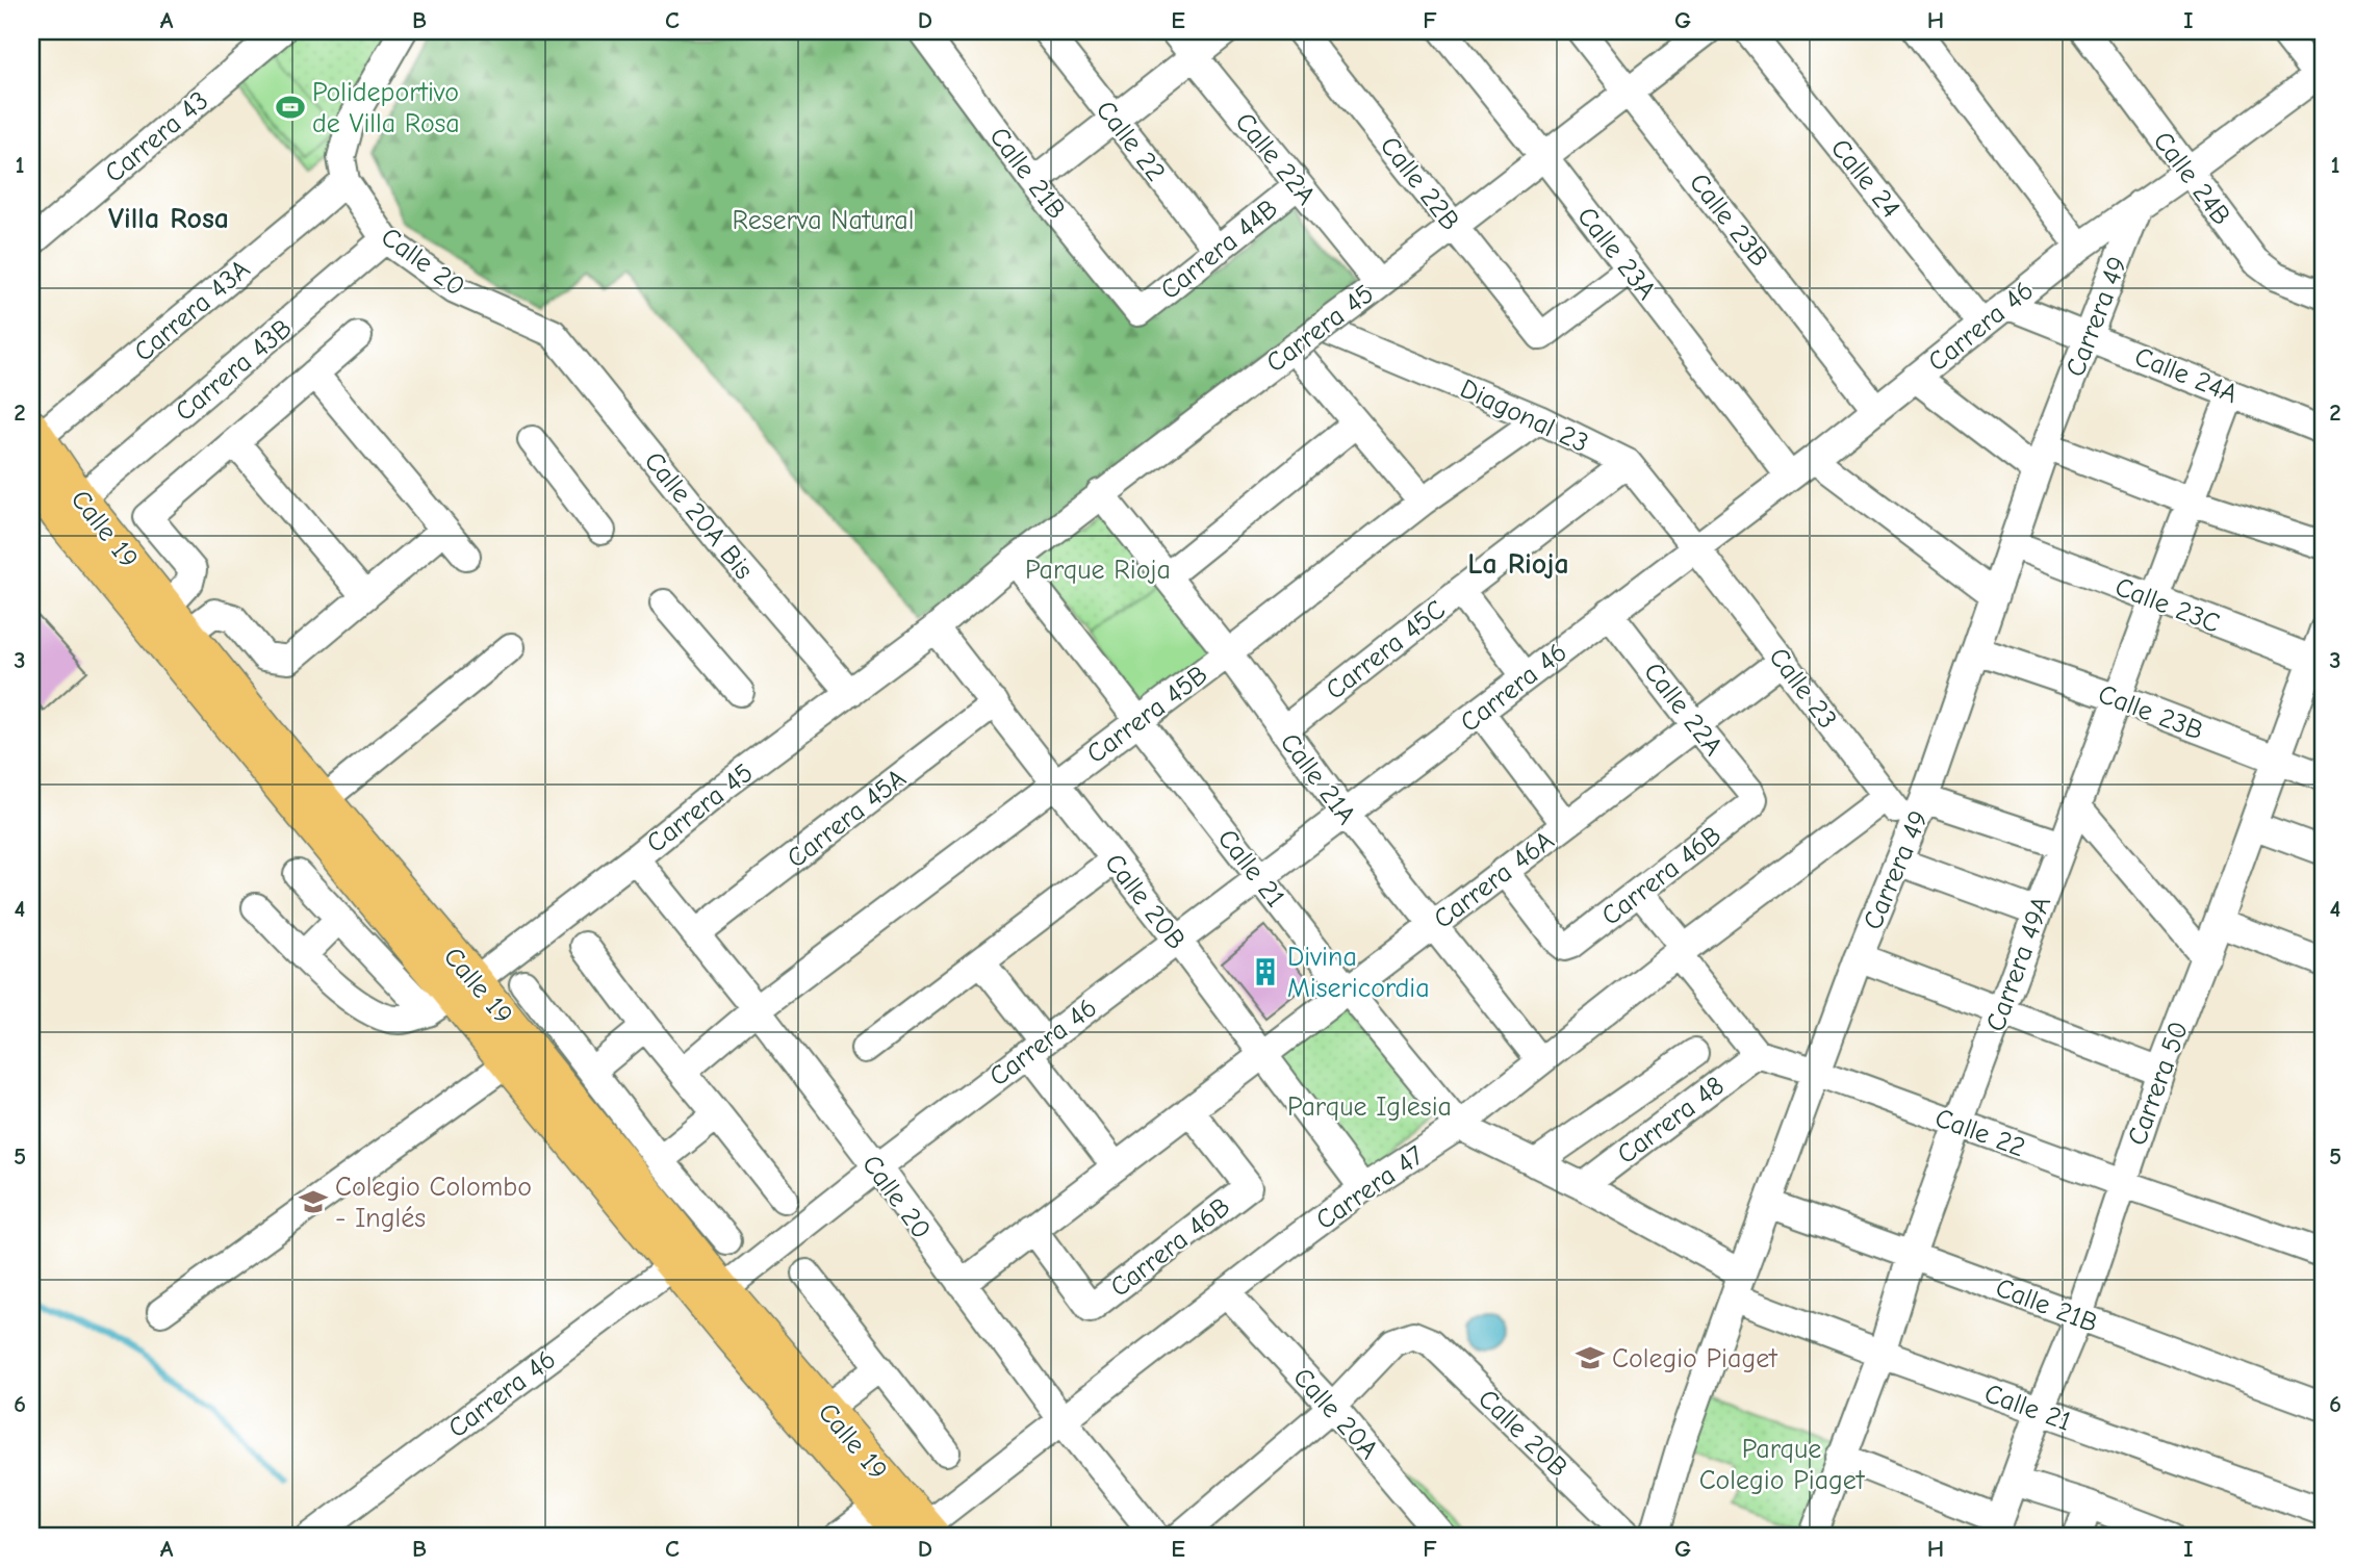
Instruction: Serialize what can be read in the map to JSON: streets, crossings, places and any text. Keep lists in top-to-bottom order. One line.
{"streets":{"main road":["Calle 19"],"street":["Carrera 43","Calle 22","Calle 22A","Calle 21B","Calle 24","Calle 24B","Calle 22B","Calle 23B","Carrera 44B","Calle 23A","Calle 20","Carrera 43A","Carrera 49","Carrera 46","Carrera 45","Carrera 43B","Calle 24A","Diagonal 23","Calle 20A Bis","Calle 23C","Carrera 45C","Calle 23","Carrera 45B","Calle 21A","Carrera 45A","Calle 21","Carrera 46B","Carrera 46A","Calle 20B","Carrera 49A","Carrera 50","Carrera 48","Carrera 47","Calle 20A"]},"crossings":[["Calle 22","Carrera 44B"],["Calle 22","Carrera 49"],["Calle 22","Carrera 49A"],["Calle 22","Carrera 50"],["Calle 22","Carrera 48"],["Calle 22A","Carrera 44B"],["Calle 22A","Carrera 46"],["Calle 22A","Carrera 45"],["Calle 22A","Carrera 46B"],["Calle 22A","Carrera 46A"],["Calle 21B","Carrera 44B"],["Calle 21B","Carrera 49"],["Calle 21B","Carrera 49A"],["Calle 21B","Carrera 50"],["Calle 24","Carrera 46"],["Calle 24B","Carrera 46"],["Calle 22B","Calle 23A"],["Calle 22B","Carrera 45"],["Calle 23B","Carrera 49"],["Calle 23B","Carrera 46"],["Calle 23B","Carrera 45"],["Calle 23B","Carrera 49A"],["Calle 23B","Carrera 50"],["Calle 23A","Carrera 46"],["Calle 23A","Carrera 45"],["Calle 20","Carrera 43A"],["Calle 20","Carrera 46"],["Calle 20","Carrera 45"],["Calle 20","Carrera 43B"],["Calle 20","Calle 20A Bis"],["Calle 20","Carrera 45B"],["Calle 20","Carrera 45A"],["Calle 20","Carrera 46A"],["Calle 20","Carrera 47"],["Carrera 43A","Calle 19"],["Carrera 49","Carrera 46"],["Carrera 49","Calle 24A"],["Carrera 49","Calle 23C"],["Carrera 49","Calle 23"],["Carrera 49","Calle 21"],["Carrera 46","Calle 24A"],["Carrera 46","Diagonal 23"],["Carrera 46","Calle 19"],["Carrera 46","Calle 23"],["Carrera 46","Calle 21A"],["Carrera 46","Calle 21"],["Carrera 46","Calle 20B"],["Carrera 45","Calle 20A Bis"],["Carrera 45","Calle 19"],["Carrera 45","Calle 21A"],["Carrera 45","Calle 21"],["Carrera 45","Calle 20B"],["Carrera 43B","Calle 19"],["Calle 24A","Carrera 49A"],["Diagonal 23","Carrera 45C"],["Diagonal 23","Calle 23"],["Diagonal 23","Carrera 45B"],["Calle 19","Carrera 47"],["Calle 23C","Carrera 49A"],["Calle 23C","Carrera 50"],["Carrera 45C","Calle 21A"],["Calle 23","Carrera 46A"],["Calle 23","Carrera 47"],["Carrera 45B","Calle 21A"],["Carrera 45B","Calle 21"],["Carrera 45B","Calle 20B"],["Calle 21A","Carrera 46A"],["Calle 21A","Carrera 47"],["Carrera 45A","Calle 20B"],["Calle 21","Carrera 46A"],["Calle 21","Carrera 49A"],["Calle 21","Carrera 50"],["Calle 21","Carrera 48"],["Calle 21","Carrera 47"],["Carrera 46B","Carrera 46A"],["Carrera 46A","Calle 20B"],["Calle 20B","Carrera 47"],["Calle 20B","Calle 20A"],["Carrera 47","Calle 20A"]],"districts":["Villa Rosa","La Rioja"],"parks":["Reserva Natural","Parque Rioja","Parque Iglesia","Parque Colegio Piaget"],"places":{"sports":["Polideportivo de Villa Rosa"],"building":["Divina Misericordia"],"school or university":["Colegio Colombo - Inglés","Colegio Piaget"]},"grid":{"columns":["A","B","C","D","E","F","G","H","I"],"rows":["1","2","3","4","5","6"]}}
